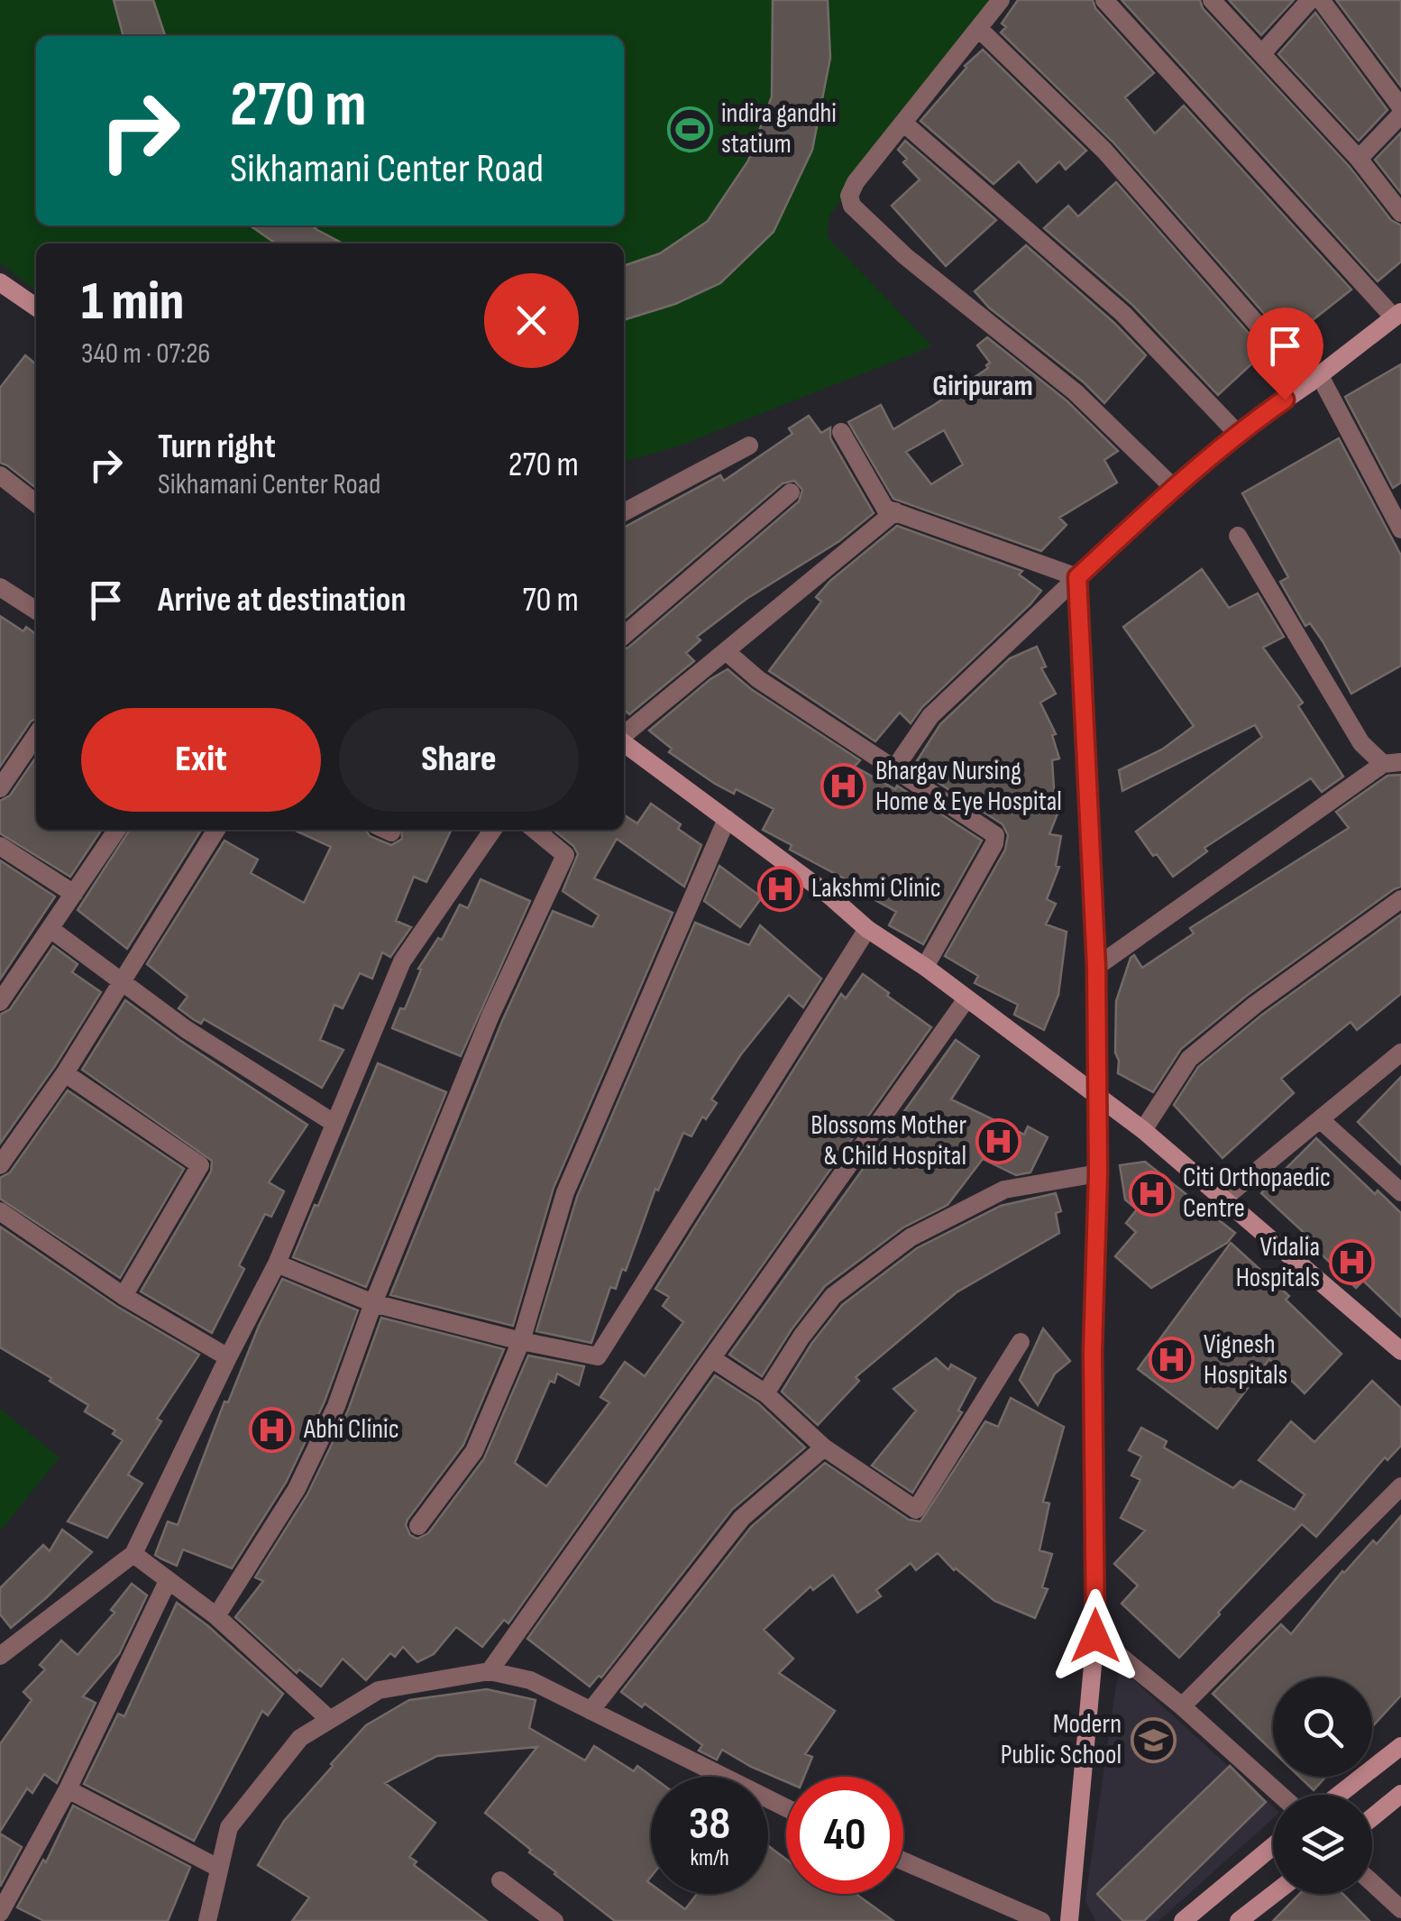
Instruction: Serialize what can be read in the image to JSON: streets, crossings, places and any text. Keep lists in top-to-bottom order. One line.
{"districts":["Giripuram"],"places":{"sports":["indira gandhi statium"],"hospital":["Bhargav Nursing Home & Eye Hospital","Lakshmi Clinic","Blossoms Mother & Child Hospital","Citi Orthopaedic Centre","Vidalia Hospitals","Vignesh Hospitals","Abhi Clinic"],"school or university":["Modern Public School"]},"page":{"turn":["270 m","Sikhamani Center Road"],"heading":["1 min","340 m · 07:26"],"list":[{"name":"Turn right","note":"Sikhamani Center Road","value":"270 m"},{"name":"Arrive at destination","value":"70 m"}],"buttons":["Exit","Share"],"speed":"38 km/h","limit":"40"}}
